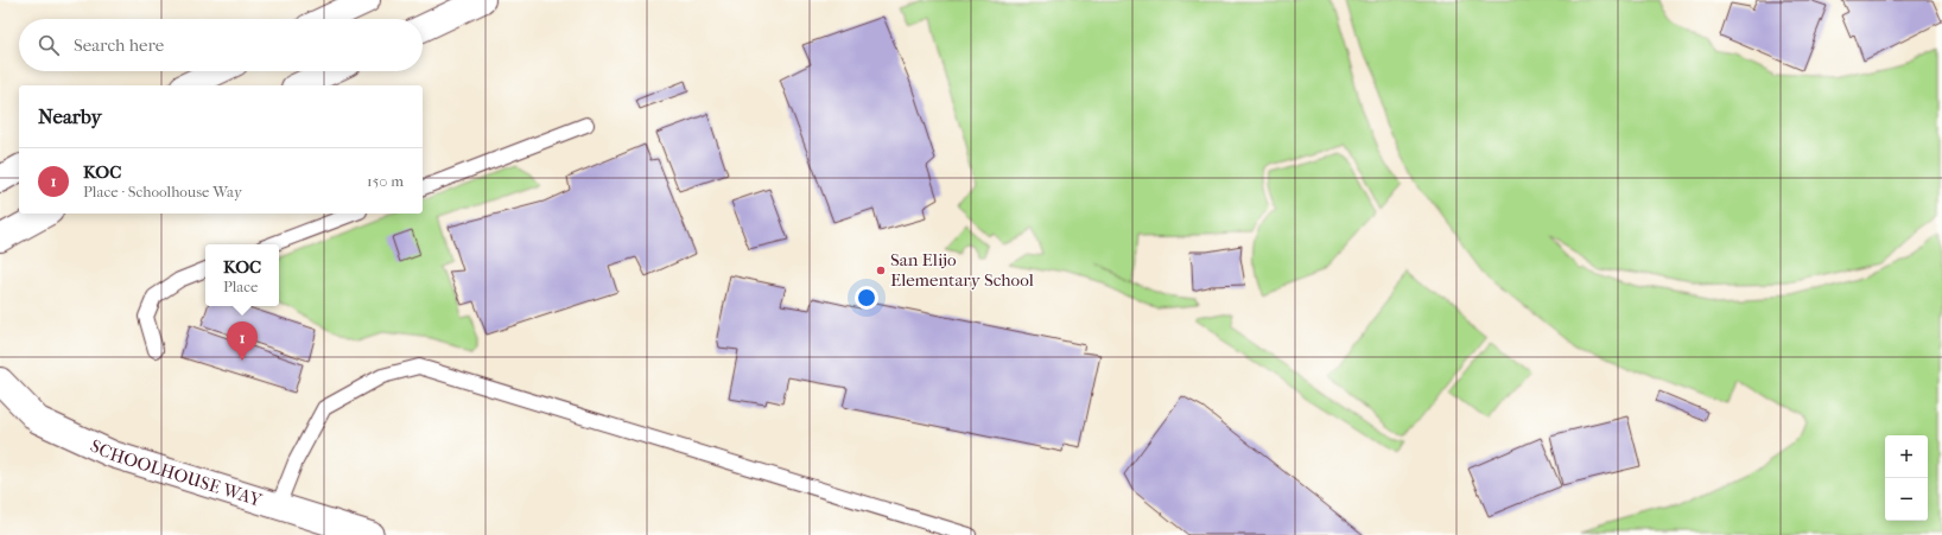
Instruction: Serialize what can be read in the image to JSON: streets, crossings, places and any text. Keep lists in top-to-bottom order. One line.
{"streets":{"street":["SCHOOLHOUSE WAY"]},"places":["San Elijo Elementary School"],"page":{"search":"Search here","heading":"Nearby","list":[{"mark":"1","name":"KOC","note":"Place · Schoolhouse Way","value":"150 m"}],"popup":["KOC","Place"],"pins":"1","map_buttons":["+","−"]}}
